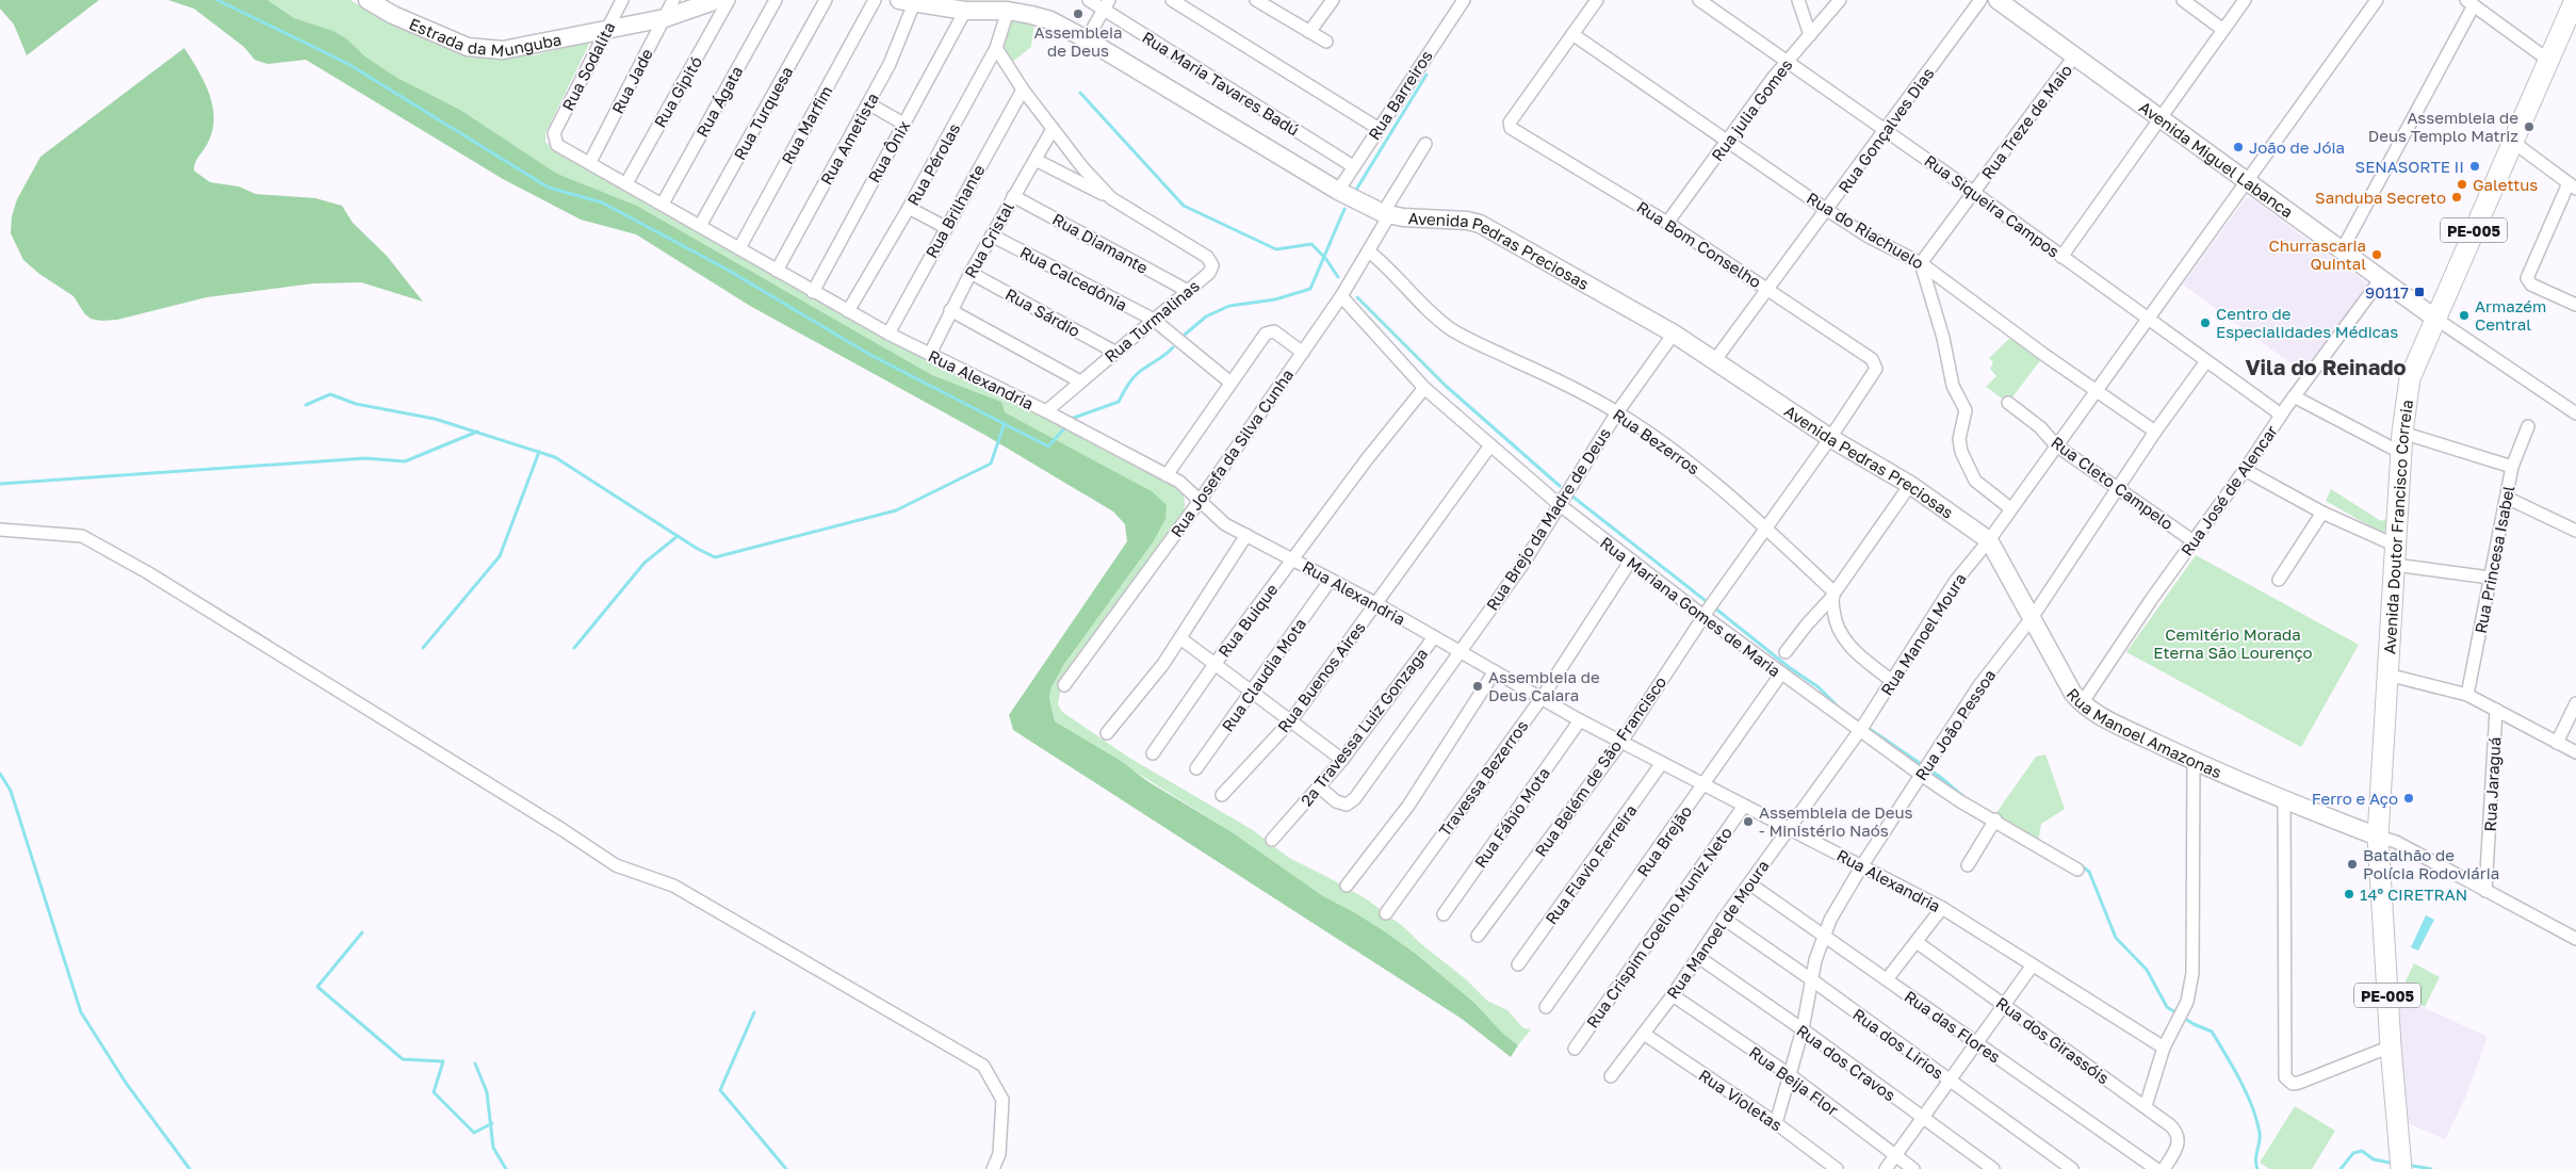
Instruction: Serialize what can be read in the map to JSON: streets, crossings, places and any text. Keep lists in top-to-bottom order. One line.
{"streets":{"main road":["Estrada da Munguba","Avenida Miguel Labanca","PE-005","Avenida Pedras Preciosas","Avenida Doutor Francisco Correia","Rua Manoel Amazonas"],"street":["Rua Sodalita","Rua Jade","Rua Maria Tavares Badú","Rua Gipitó","Rua Barreiros","Rua Ágata","Rua julia Gomes","Rua Turquesa","Rua Treze de Maio","Rua Marfim","Rua Gonçalves Dias","Rua Ametista","Rua Ônix","Rua Pérolas","Rua Siqueira Campos","Rua Brilhante","Rua do Riachuelo","Rua Cristal","Rua Diamante","Rua Bom Conselho","Rua Calcedônia","Rua Sárdio","Rua Turmalinas","Rua Alexandria","Rua Bezerros","Rua Josefa da Silva Cunha","Rua Cleto Campelo","Rua José de Alencar","Rua Brejo da Madre de Deus","Rua Princesa Isabel","Rua Mariana Gomes de Maria","Rua Buique","Rua Manoel Moura","Rua Claudia Mota","Rua Buenos Aires","Rua João Pessoa","2ª Travessa Luiz Gonzaga","Rua Belém de São Francisco","Travessa Bezerros","Rua Jaraguá","Rua Fábio Mota","Rua Brejão","Rua Flavio Ferreira","Rua Crispim Coelho Muniz Neto","Rua Manoel de Moura","Rua das Flores","Rua dos Girassóis","Rua dos Lirios","Rua dos Cravos","Rua Beija Flor","Rua Violetas"]},"crossings":[["Estrada da Munguba","Rua Sodalita"],["Estrada da Munguba","Rua Jade"],["Rua Sodalita","Rua Alexandria"],["Rua Jade","Rua Alexandria"],["Rua Maria Tavares Badú","Rua Barreiros"],["Rua Gipitó","Rua Alexandria"],["Rua Barreiros","Avenida Pedras Preciosas"],["Rua Ágata","Rua Alexandria"],["Rua julia Gomes","Rua Siqueira Campos"],["Rua julia Gomes","Rua do Riachuelo"],["Rua julia Gomes","Rua Bom Conselho"],["Rua Turquesa","Rua Alexandria"],["Rua Treze de Maio","Avenida Miguel Labanca"],["Rua Treze de Maio","Rua Siqueira Campos"],["Rua Treze de Maio","Rua do Riachuelo"],["Rua Marfim","Rua Alexandria"],["Rua Gonçalves Dias","Rua Siqueira Campos"],["Rua Gonçalves Dias","Rua do Riachuelo"],["Rua Gonçalves Dias","Rua Bom Conselho"],["Rua Gonçalves Dias","Avenida Pedras Preciosas"],["Rua Ametista","Avenida Pedras Preciosas"],["Rua Ametista","Rua Alexandria"],["Rua Ônix","Avenida Pedras Preciosas"],["Rua Ônix","Rua Alexandria"],["Avenida Miguel Labanca","Rua José de Alencar"],["Avenida Miguel Labanca","Avenida Doutor Francisco Correia"],["Avenida Miguel Labanca","Rua Manoel Moura"],["Rua Pérolas","Avenida Pedras Preciosas"],["Rua Pérolas","Rua Turmalinas"],["Rua Pérolas","Rua Alexandria"],["Rua Siqueira Campos","Rua José de Alencar"],["Rua Siqueira Campos","Rua Manoel Moura"],["Rua Siqueira Campos","Rua João Pessoa"],["Rua Brilhante","Rua Turmalinas"],["Rua Brilhante","Rua Alexandria"],["Rua do Riachuelo","Rua Bom Conselho"],["Rua do Riachuelo","Rua Manoel Moura"],["Rua do Riachuelo","Rua João Pessoa"],["PE-005","Avenida Doutor Francisco Correia"],["PE-005","Rua Manoel Amazonas"],["Rua Cristal","Rua Diamante"],["Rua Cristal","Rua Calcedônia"],["Rua Cristal","Rua Sárdio"],["Rua Cristal","Rua Turmalinas"],["Rua Cristal","Rua Alexandria"],["Rua Diamante","Rua Turmalinas"],["Rua Bom Conselho","Rua Belém de São Francisco"],["Avenida Pedras Preciosas","Rua Josefa da Silva Cunha"],["Avenida Pedras Preciosas","Rua Brejo da Madre de Deus"],["Avenida Pedras Preciosas","Rua Manoel Moura"],["Avenida Pedras Preciosas","Rua Manoel Amazonas"],["Avenida Pedras Preciosas","Rua Belém de São Francisco"],["Rua Calcedônia","Rua Turmalinas"],["Rua Sárdio","Rua Turmalinas"],["Rua Turmalinas","Rua Alexandria"],["Rua Alexandria","Rua Josefa da Silva Cunha"],["Rua Alexandria","Rua Brejo da Madre de Deus"],["Rua Alexandria","Rua Buique"],["Rua Alexandria","Rua Claudia Mota"],["Rua Alexandria","Rua Buenos Aires"],["Rua Alexandria","Rua João Pessoa"],["Rua Alexandria","2ª Travessa Luiz Gonzaga"],["Rua Alexandria","Rua Belém de São Francisco"],["Rua Alexandria","Travessa Bezerros"],["Rua Alexandria","Rua Fábio Mota"],["Rua Alexandria","Rua Brejão"],["Rua Alexandria","Rua Flavio Ferreira"],["Rua Alexandria","Rua Crispim Coelho Muniz Neto"],["Rua Alexandria","Rua Manoel de Moura"],["Rua Bezerros","Rua Josefa da Silva Cunha"],["Rua Bezerros","Rua Brejo da Madre de Deus"],["Rua Bezerros","Rua Belém de São Francisco"],["Rua Josefa da Silva Cunha","Rua Mariana Gomes de Maria"],["Rua Cleto Campelo","Rua José de Alencar"],["Rua Cleto Campelo","Rua Manoel Moura"],["Rua Cleto Campelo","Rua João Pessoa"],["Rua José de Alencar","Rua Manoel Amazonas"],["Rua Brejo da Madre de Deus","Rua Mariana Gomes de Maria"],["Rua Brejo da Madre de Deus","2ª Travessa Luiz Gonzaga"],["Rua Mariana Gomes de Maria","Rua Buique"],["Rua Mariana Gomes de Maria","Rua Manoel Moura"],["Rua Mariana Gomes de Maria","Rua Buenos Aires"],["Rua Mariana Gomes de Maria","Rua João Pessoa"],["Rua Mariana Gomes de Maria","Rua Belém de São Francisco"],["Rua Mariana Gomes de Maria","Travessa Bezerros"],["Rua Mariana Gomes de Maria","Rua Brejão"],["Rua Mariana Gomes de Maria","Rua Manoel de Moura"],["Rua Manoel Moura","Rua Manoel Amazonas"],["Rua Manoel Moura","Rua Manoel de Moura"],["Rua João Pessoa","Rua Manoel Amazonas"],["Rua João Pessoa","Rua das Flores"],["Rua João Pessoa","Rua dos Lirios"],["Rua João Pessoa","Rua dos Cravos"],["Rua João Pessoa","Rua Beija Flor"],["Rua João Pessoa","Rua Violetas"],["Rua Manoel de Moura","Rua das Flores"],["Rua Manoel de Moura","Rua dos Lirios"],["Rua Manoel de Moura","Rua dos Cravos"],["Rua Manoel de Moura","Rua Beija Flor"],["Rua Manoel de Moura","Rua Violetas"]],"districts":["Vila do Reinado"],"parks":["Cemitério Morada Eterna São Lourenço"],"places":{"other":["Assembleia de Deus","Assembleia de Deus Templo Matriz","João de Jóia","SENASORTE II","Galettus","Sanduba Secreto","Churrascaria Quintal","Armazém Central","Centro de Especialidades Médicas","Assembleia de Deus Caiara","Ferro e Aço","Assembleia de Deus - Ministério Naós","Batalhão de Polícia Rodoviária","14º CIRETRAN"],"transit":["90117"]}}
